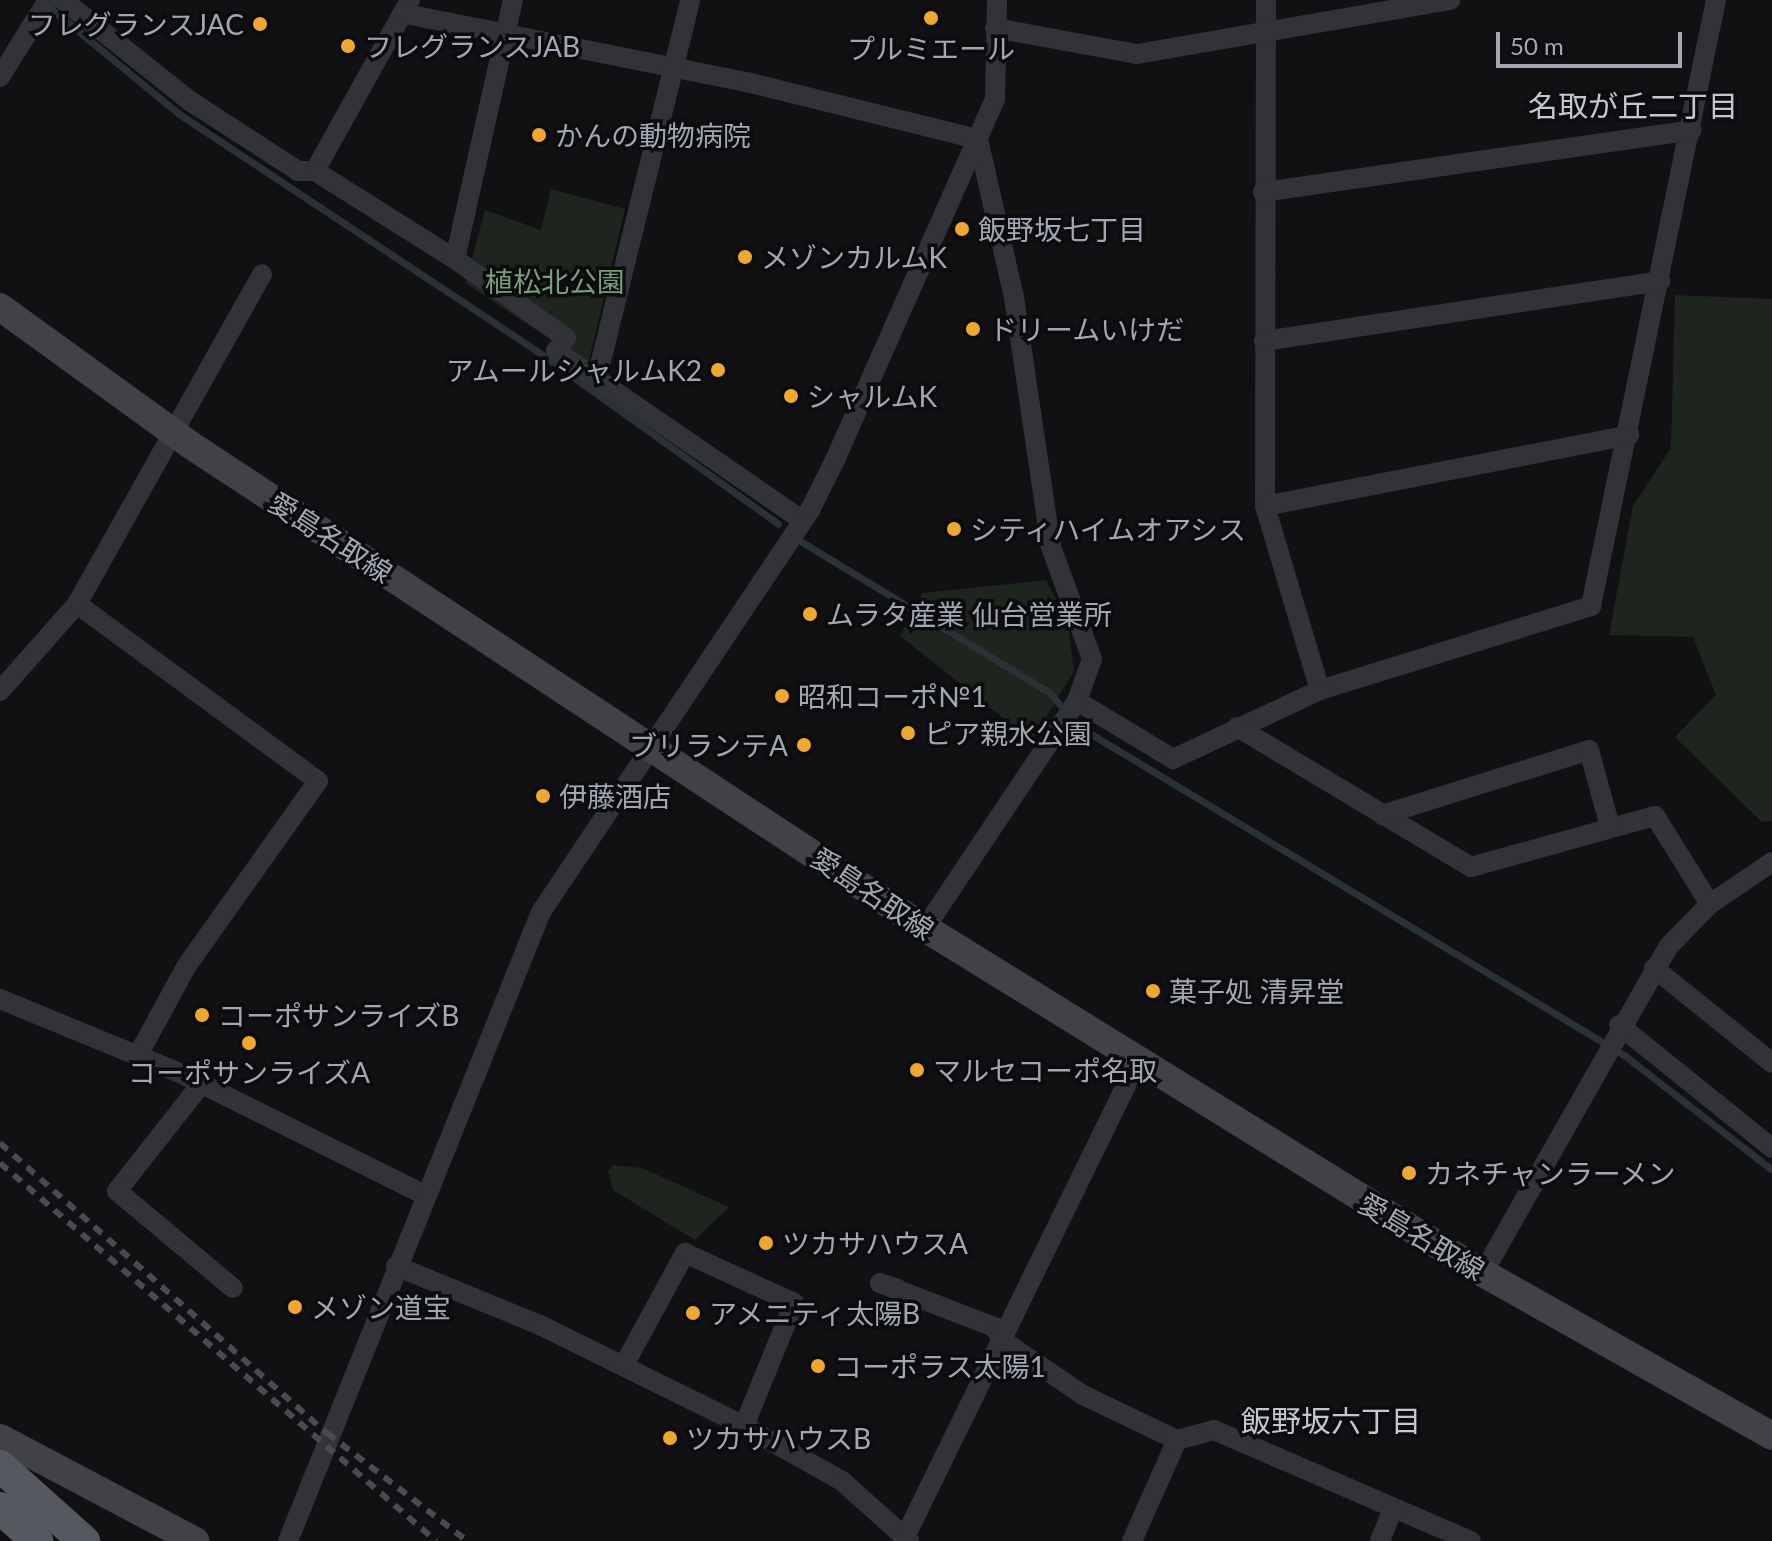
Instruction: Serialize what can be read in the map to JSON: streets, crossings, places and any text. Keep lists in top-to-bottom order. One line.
{"streets":{"main road":["愛島名取線"]},"districts":["名取が丘二丁目","飯野坂六丁目"],"parks":["植松北公園"],"places":["プルミエール","フレグランスJAC","フレグランスJAB","かんの動物病院","飯野坂七丁目","メゾンカルムK","ドリームいけだ","アムールシャルムK2","シャルムK","シティハイムオアシス","ムラタ産業 仙台営業所","昭和コーポ№1","ピア親水公園","ブリランテA","伊藤酒店","菓子処 清昇堂","コーポサンライズB","コーポサンライズA","マルセコーポ名取","カネチャンラーメン","ツカサハウスA","メゾン道宝","アメニティ太陽B","コーポラス太陽1","ツカサハウスB"],"scale_bar":"50 m"}
